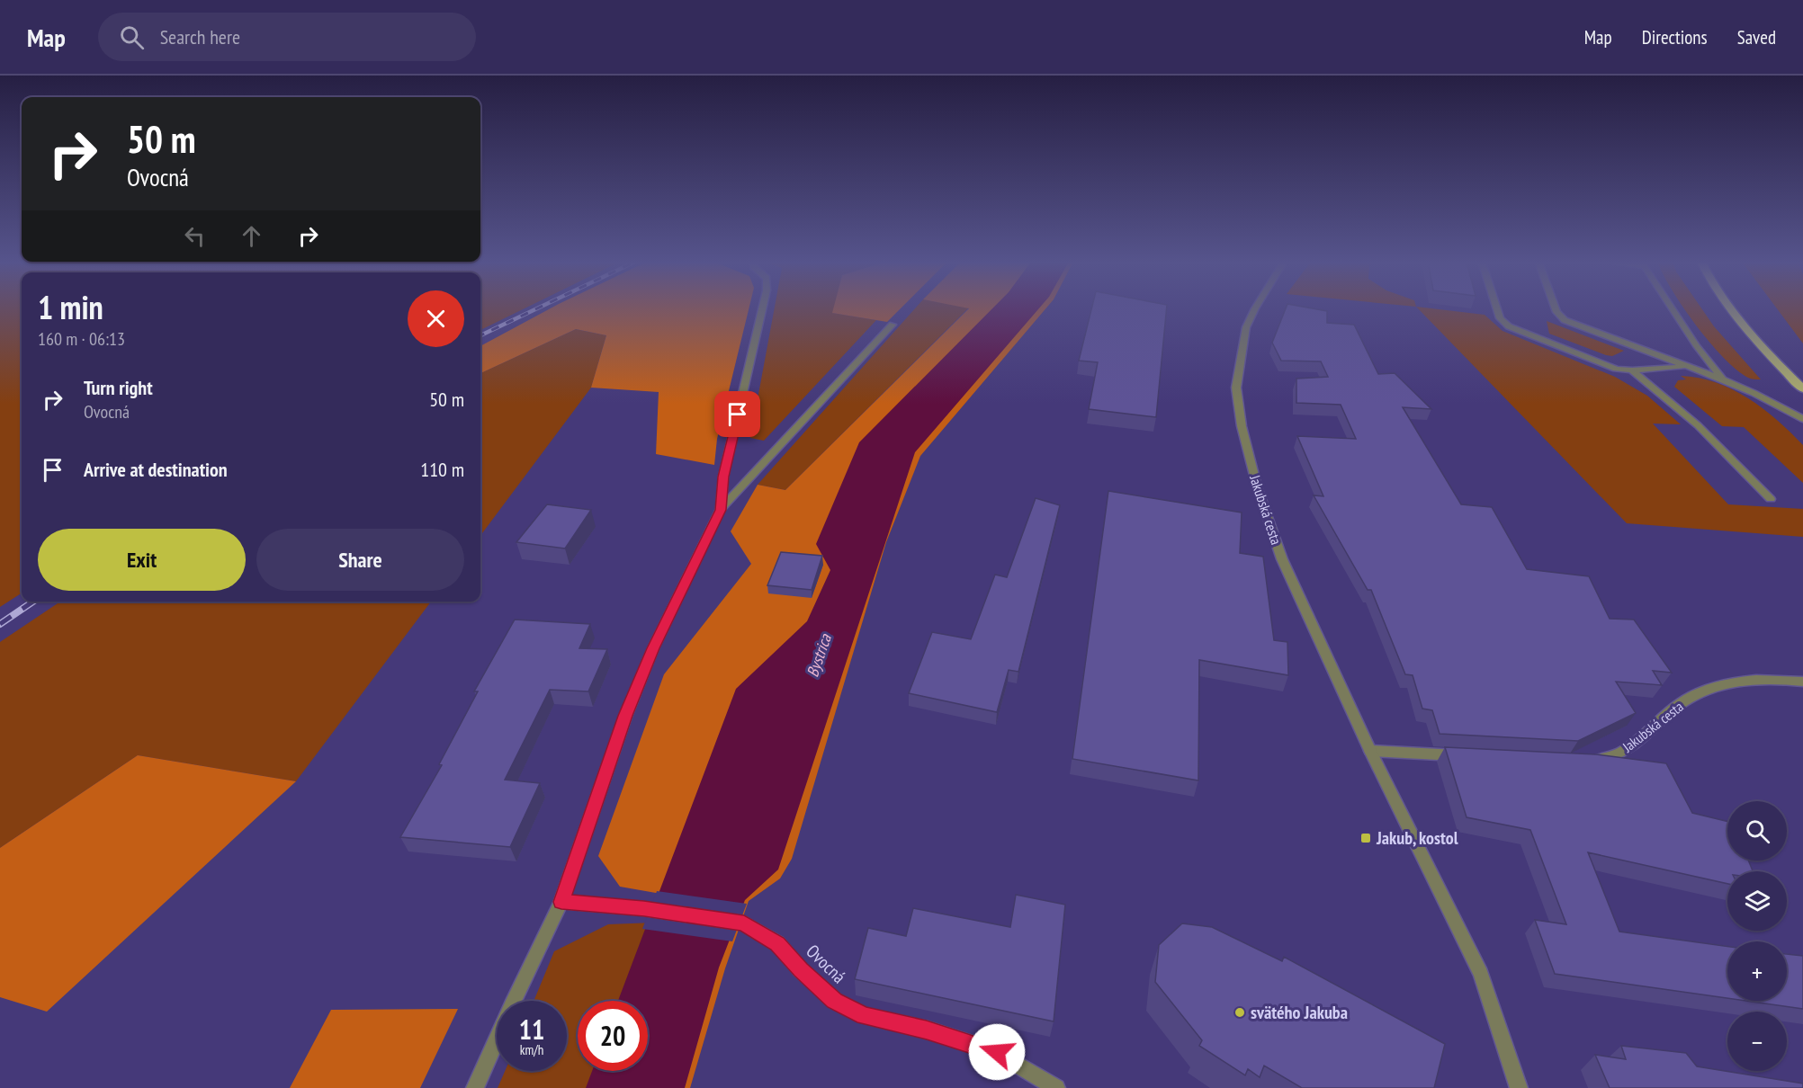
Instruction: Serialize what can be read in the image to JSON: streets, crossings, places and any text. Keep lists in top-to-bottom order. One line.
{"streets":{"street":["Jakubská cesta","Ovocná"]},"water":["Bystrica"],"places":{"transit":["Jakub, kostol"],"other":["svätého Jakuba"]},"page":{"header":"Map","search":"Search here","nav":["Map","Directions","Saved"],"turn":["50 m","Ovocná"],"heading":["1 min","160 m · 06:13"],"list":[{"name":"Turn right","note":"Ovocná","value":"50 m"},{"name":"Arrive at destination","value":"110 m"}],"buttons":["Exit","Share"],"map_buttons":["+","−"],"speed":"11 km/h","limit":"20"}}
